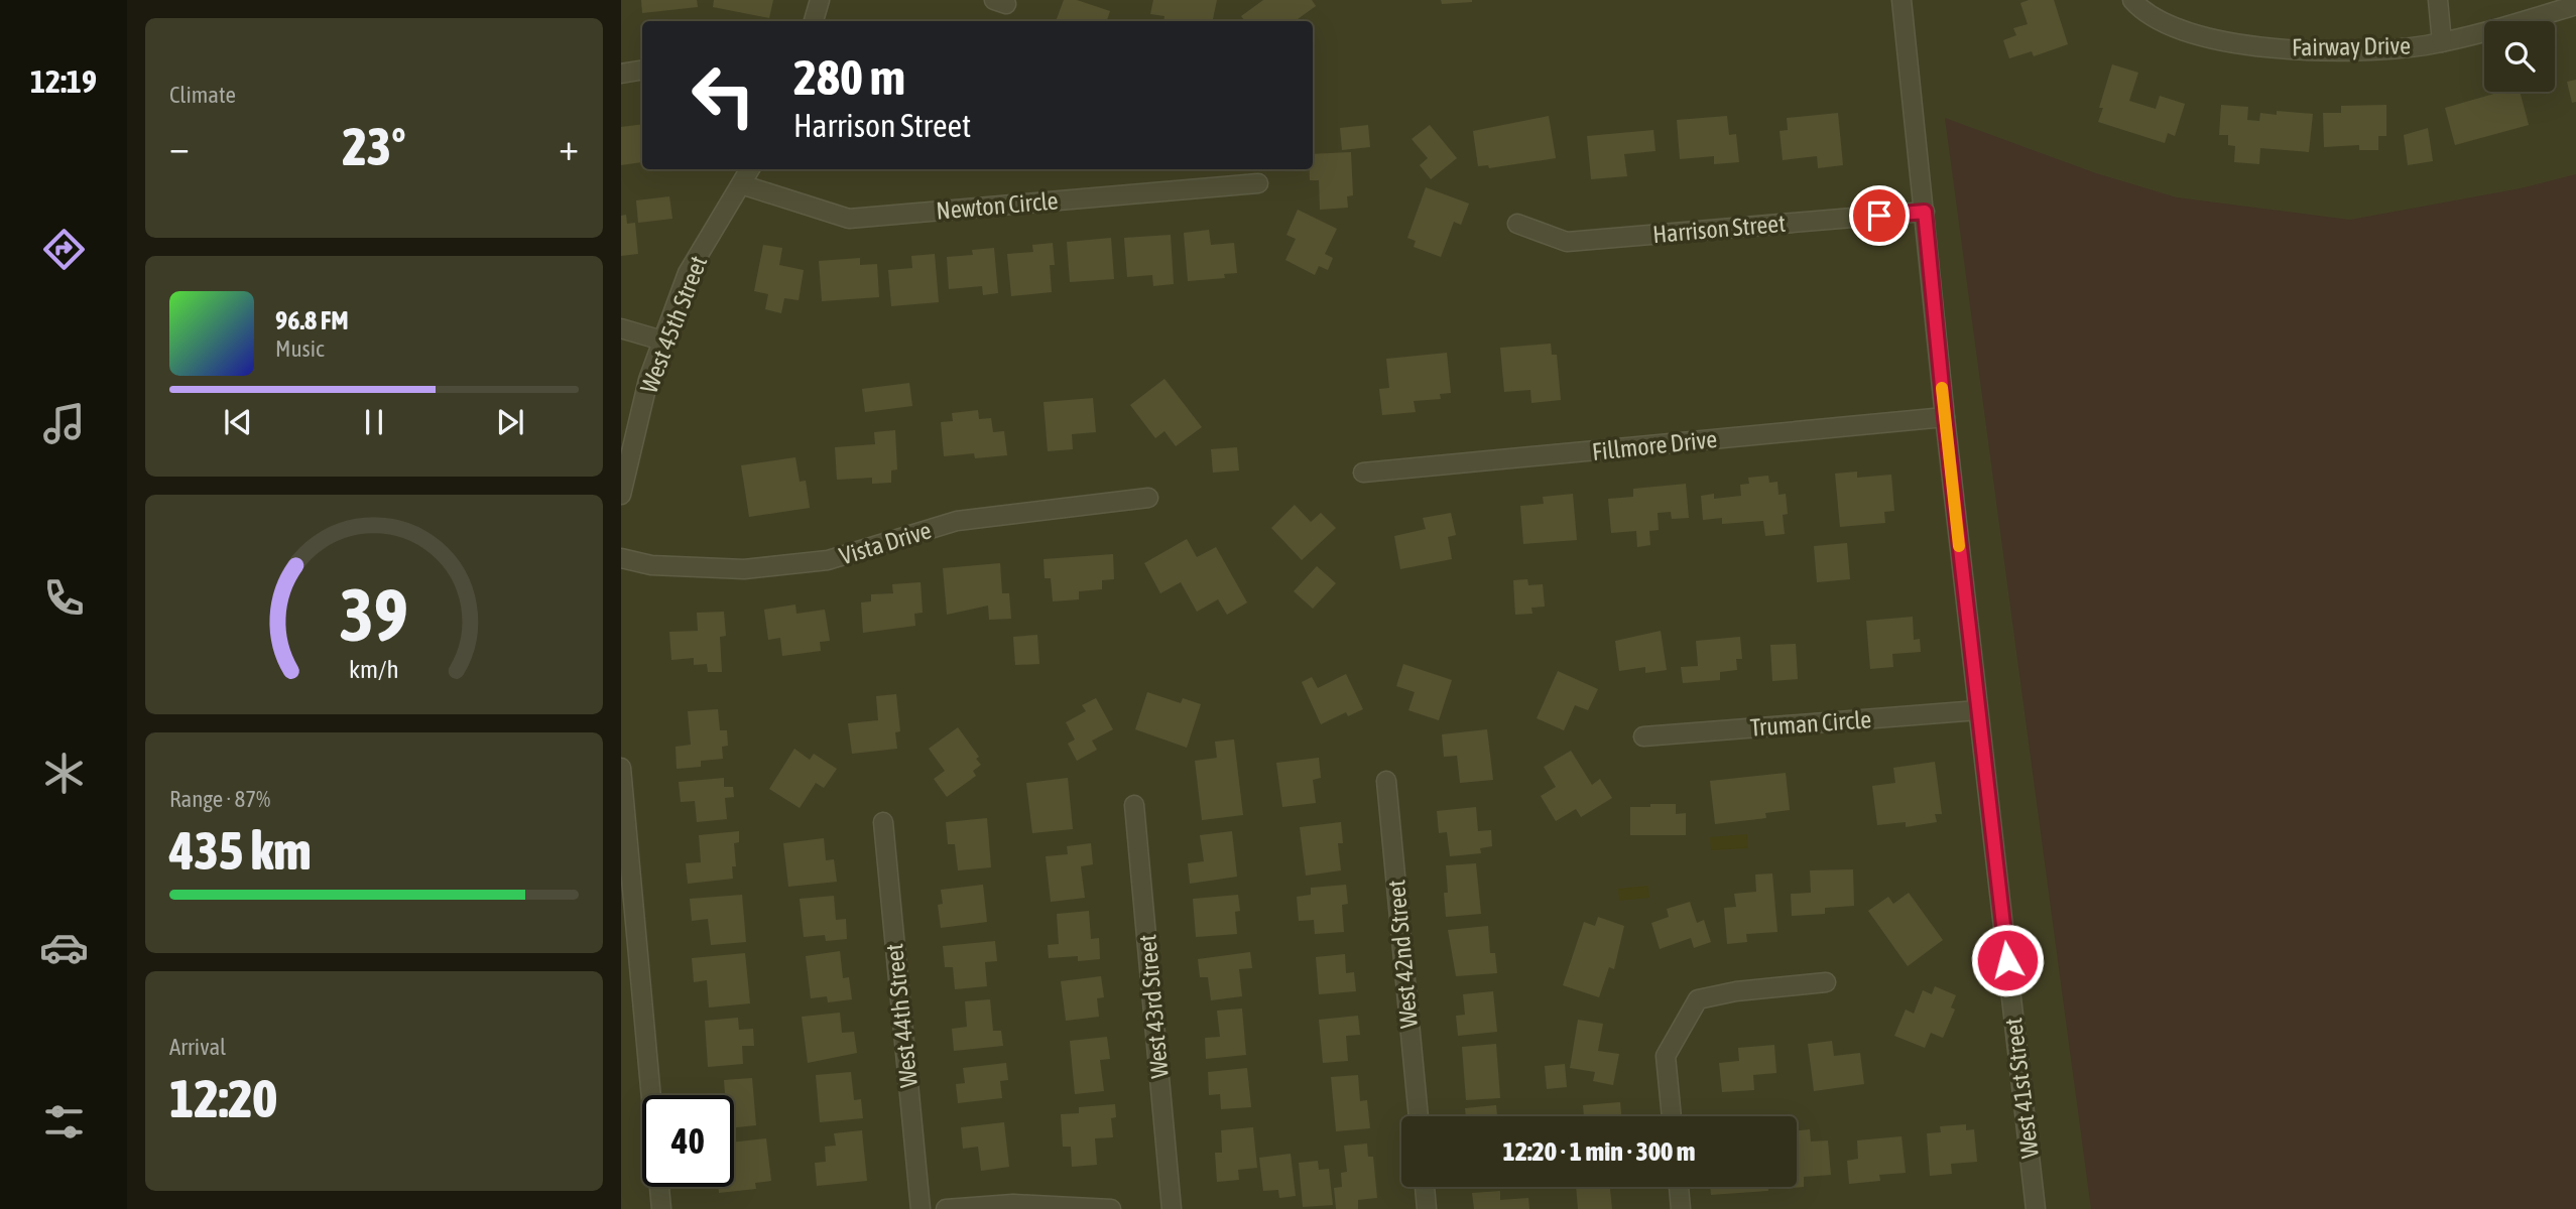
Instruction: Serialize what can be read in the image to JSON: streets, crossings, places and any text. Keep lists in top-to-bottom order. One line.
{"streets":{"street":["Fairway Drive","Newton Circle","Harrison Street","West 45th Street","Fillmore Drive","Vista Drive","Truman Circle","West 42nd Street","West 43rd Street","West 44th Street","West 41st Street"]},"crossings":[["Newton Circle","West 45th Street"],["Harrison Street","West 41st Street"],["Fillmore Drive","West 41st Street"],["Truman Circle","West 41st Street"]],"page":{"tabs":"12:19","tile":["Climate",["Range · 87%","435 km"],["Arrival","12:20"]],"turn":["280 m","Harrison Street"],"heat":["−","23°","+"],"song":["96.8 FM","Music"],"limit":"40","trip":"12:20 · 1 min · 300 m","gauge":["39","km/h"]}}
